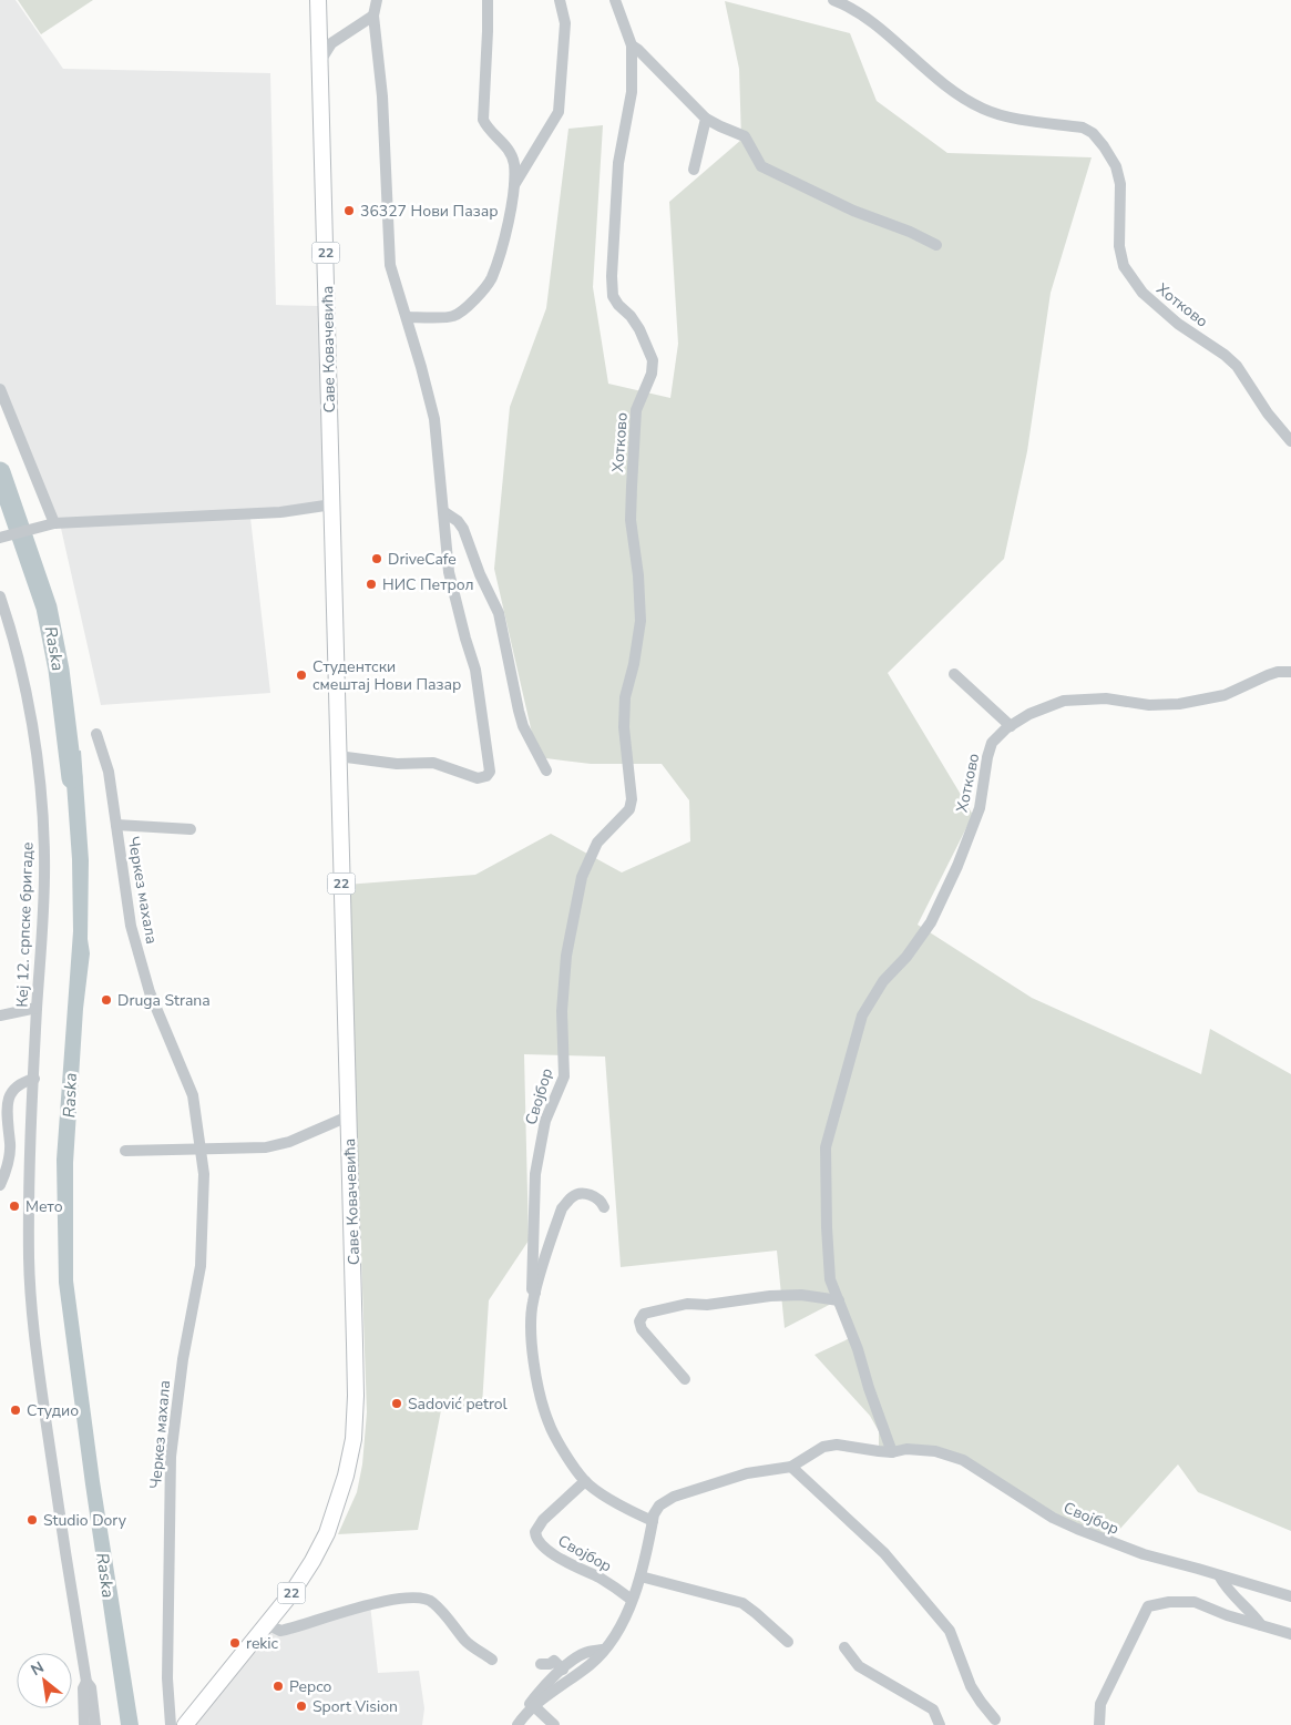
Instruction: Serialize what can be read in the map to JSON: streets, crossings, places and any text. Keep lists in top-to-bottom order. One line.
{"streets":{"main road":["22","Саве Ковачевића"],"street":["Хотково","Черкез махала","Кеј 12. српске бригаде","Својбор"]},"crossings":[["Хотково","Својбор"],["Саве Ковачевића","Черкез махала"]],"water":["Raska"],"places":["36327 Нови Пазар","DriveCafe","НИС Петрол","Студентски смештај Нови Пазар","Druga Strana","Мето","Sadović petrol","Студио","Studio Dory","rekic","Pepco","Sport Vision"],"north":"top left"}
